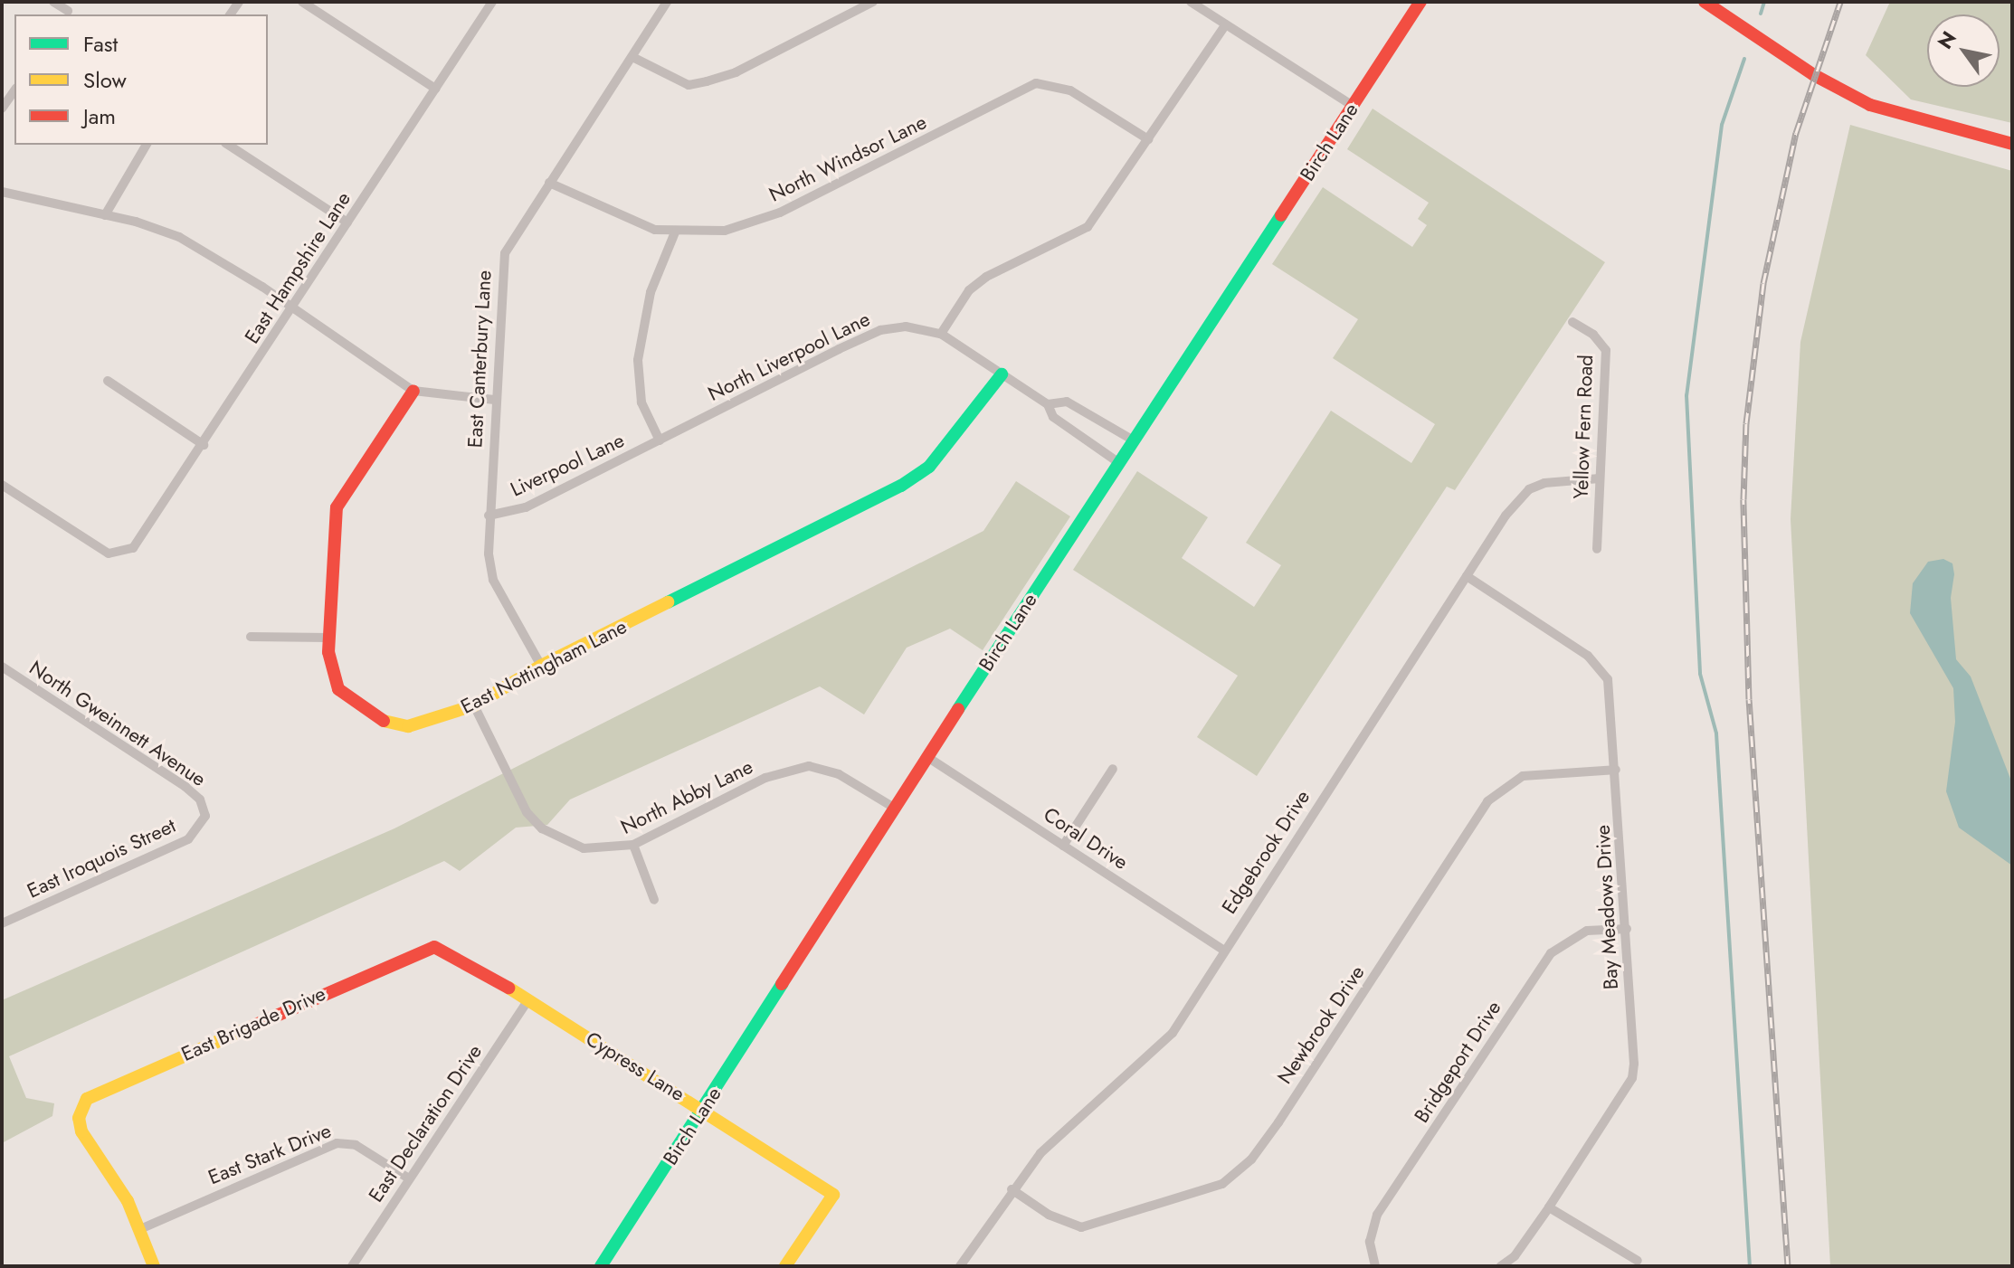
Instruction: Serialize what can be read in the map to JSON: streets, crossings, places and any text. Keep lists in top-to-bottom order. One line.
{"streets":{"street":["Birch Lane","North Windsor Lane","East Hampshire Lane","North Liverpool Lane","East Canterbury Lane","Yellow Fern Road","Liverpool Lane","East Nottingham Lane","North Gweinnett Avenue","North Abby Lane","Coral Drive","Edgebrook Drive","East Iroquois Street","Bay Meadows Drive","East Brigade Drive","Newbrook Drive","Bridgeport Drive","Cypress Lane","East Declaration Drive","East Stark Drive"]},"crossings":[["Birch Lane","North Liverpool Lane"],["Birch Lane","North Abby Lane"],["Birch Lane","Coral Drive"],["Birch Lane","Cypress Lane"],["North Windsor Lane","East Canterbury Lane"],["North Liverpool Lane","Liverpool Lane"],["North Liverpool Lane","East Nottingham Lane"],["East Canterbury Lane","Liverpool Lane"],["East Canterbury Lane","East Nottingham Lane"],["Yellow Fern Road","Edgebrook Drive"],["East Nottingham Lane","North Abby Lane"],["North Gweinnett Avenue","East Iroquois Street"],["Coral Drive","Edgebrook Drive"],["Edgebrook Drive","Bay Meadows Drive"],["Edgebrook Drive","Newbrook Drive"],["Bay Meadows Drive","Newbrook Drive"],["Bay Meadows Drive","Bridgeport Drive"],["East Brigade Drive","Cypress Lane"],["East Brigade Drive","East Stark Drive"],["Cypress Lane","East Declaration Drive"],["East Declaration Drive","East Stark Drive"]],"legend":["Fast","Slow","Jam"],"north":"top left"}
